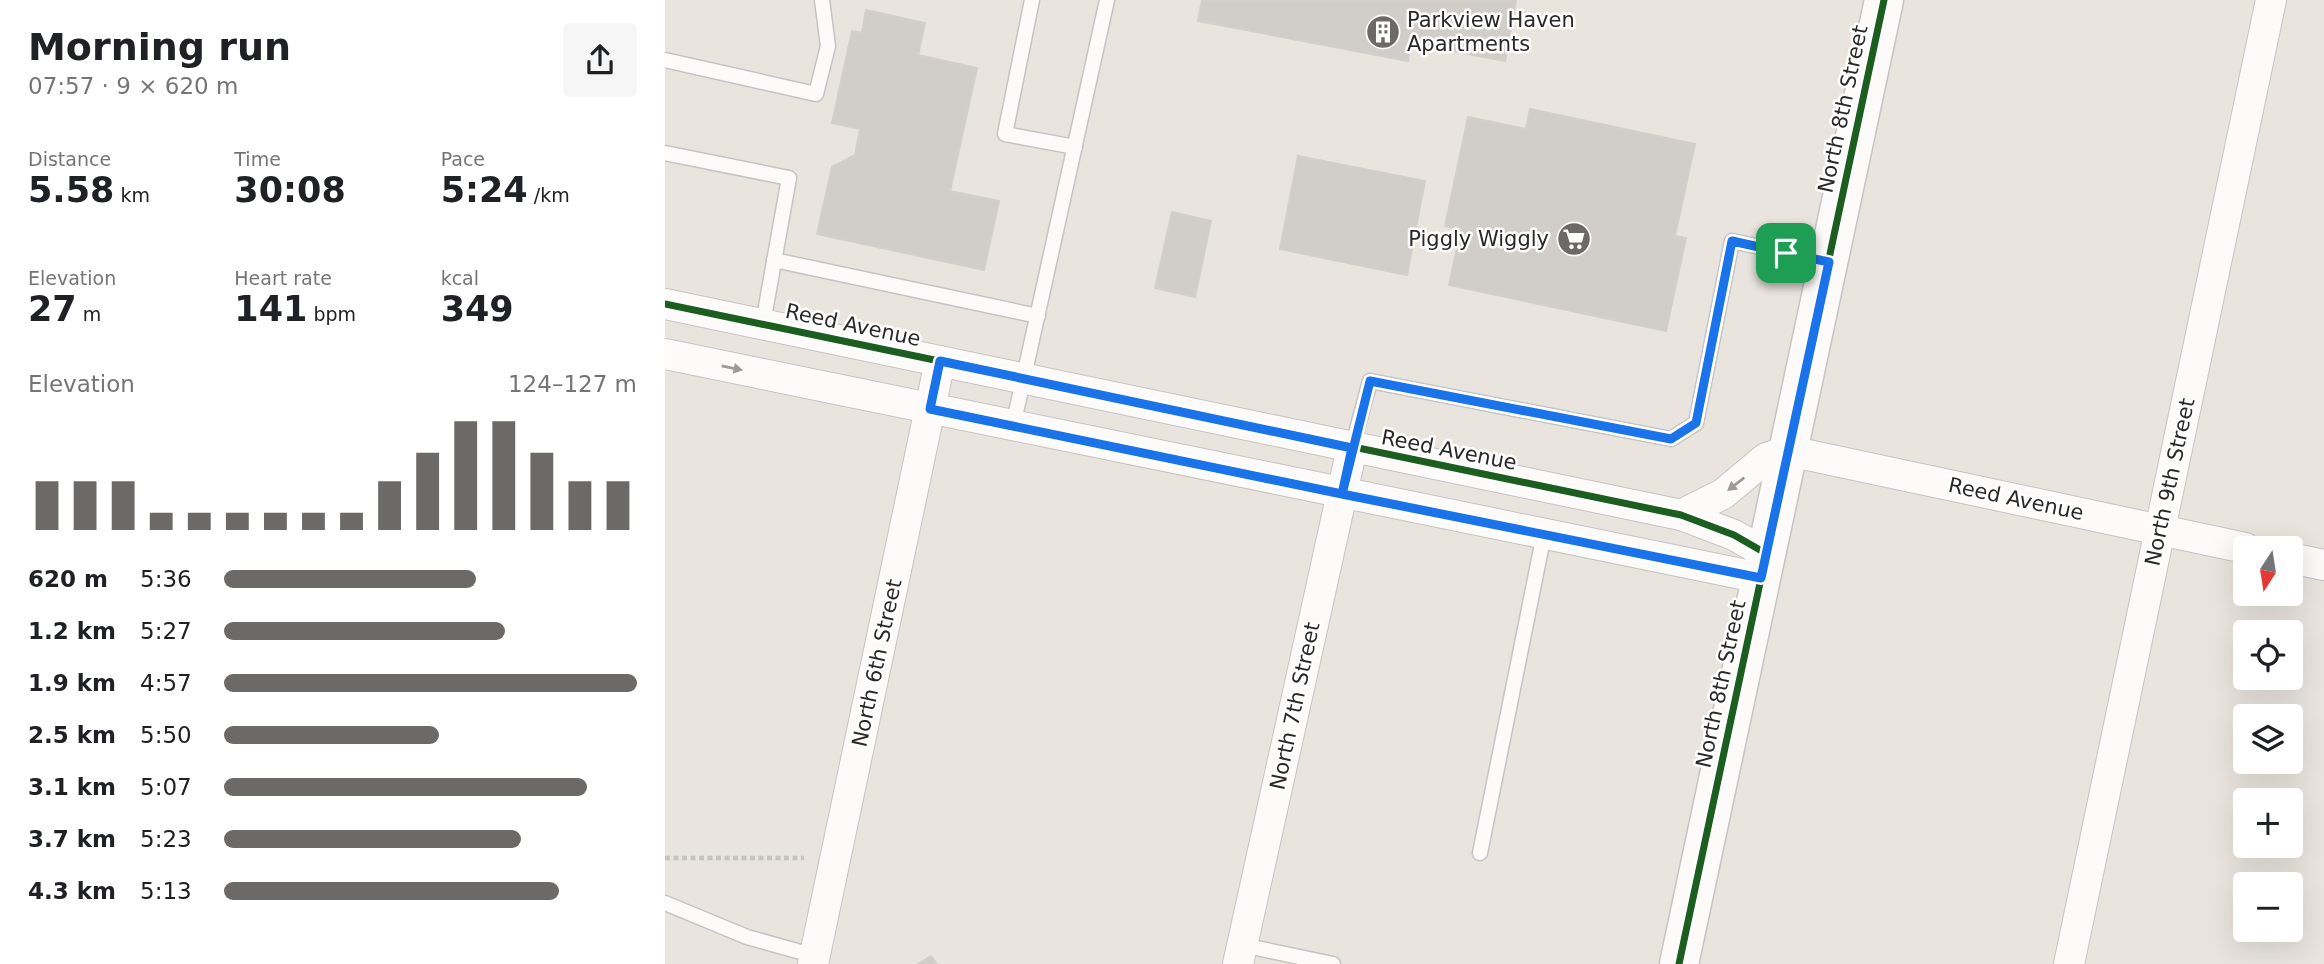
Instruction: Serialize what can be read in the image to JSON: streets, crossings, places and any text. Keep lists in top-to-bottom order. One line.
{"streets":{"street":["North 8th Street","Reed Avenue","North 9th Street","North 6th Street","North 7th Street"]},"crossings":[["North 8th Street","Reed Avenue"],["Reed Avenue","North 9th Street"],["Reed Avenue","North 6th Street"],["Reed Avenue","North 7th Street"]],"places":{"building":["Parkview Haven Apartments"],"supermarket":["Piggly Wiggly"]},"north":"bottom","page":{"heading":["Morning run","07:57 · 9 × 620 m"],"stats":[["Distance","5.58 km"],["Time","30:08"],["Pace","5:24 /km"],["Elevation","27 m"],["Heart rate","141 bpm"],["kcal","349"]],"chart":["Elevation","124–127 m"],"map_buttons":["+","−"],"list":[{"name":"620 m","note":"5:36"},{"name":"1.2 km","note":"5:27"},{"name":"1.9 km","note":"4:57"},{"name":"2.5 km","note":"5:50"},{"name":"3.1 km","note":"5:07"},{"name":"3.7 km","note":"5:23"},{"name":"4.3 km","note":"5:13"}]}}
